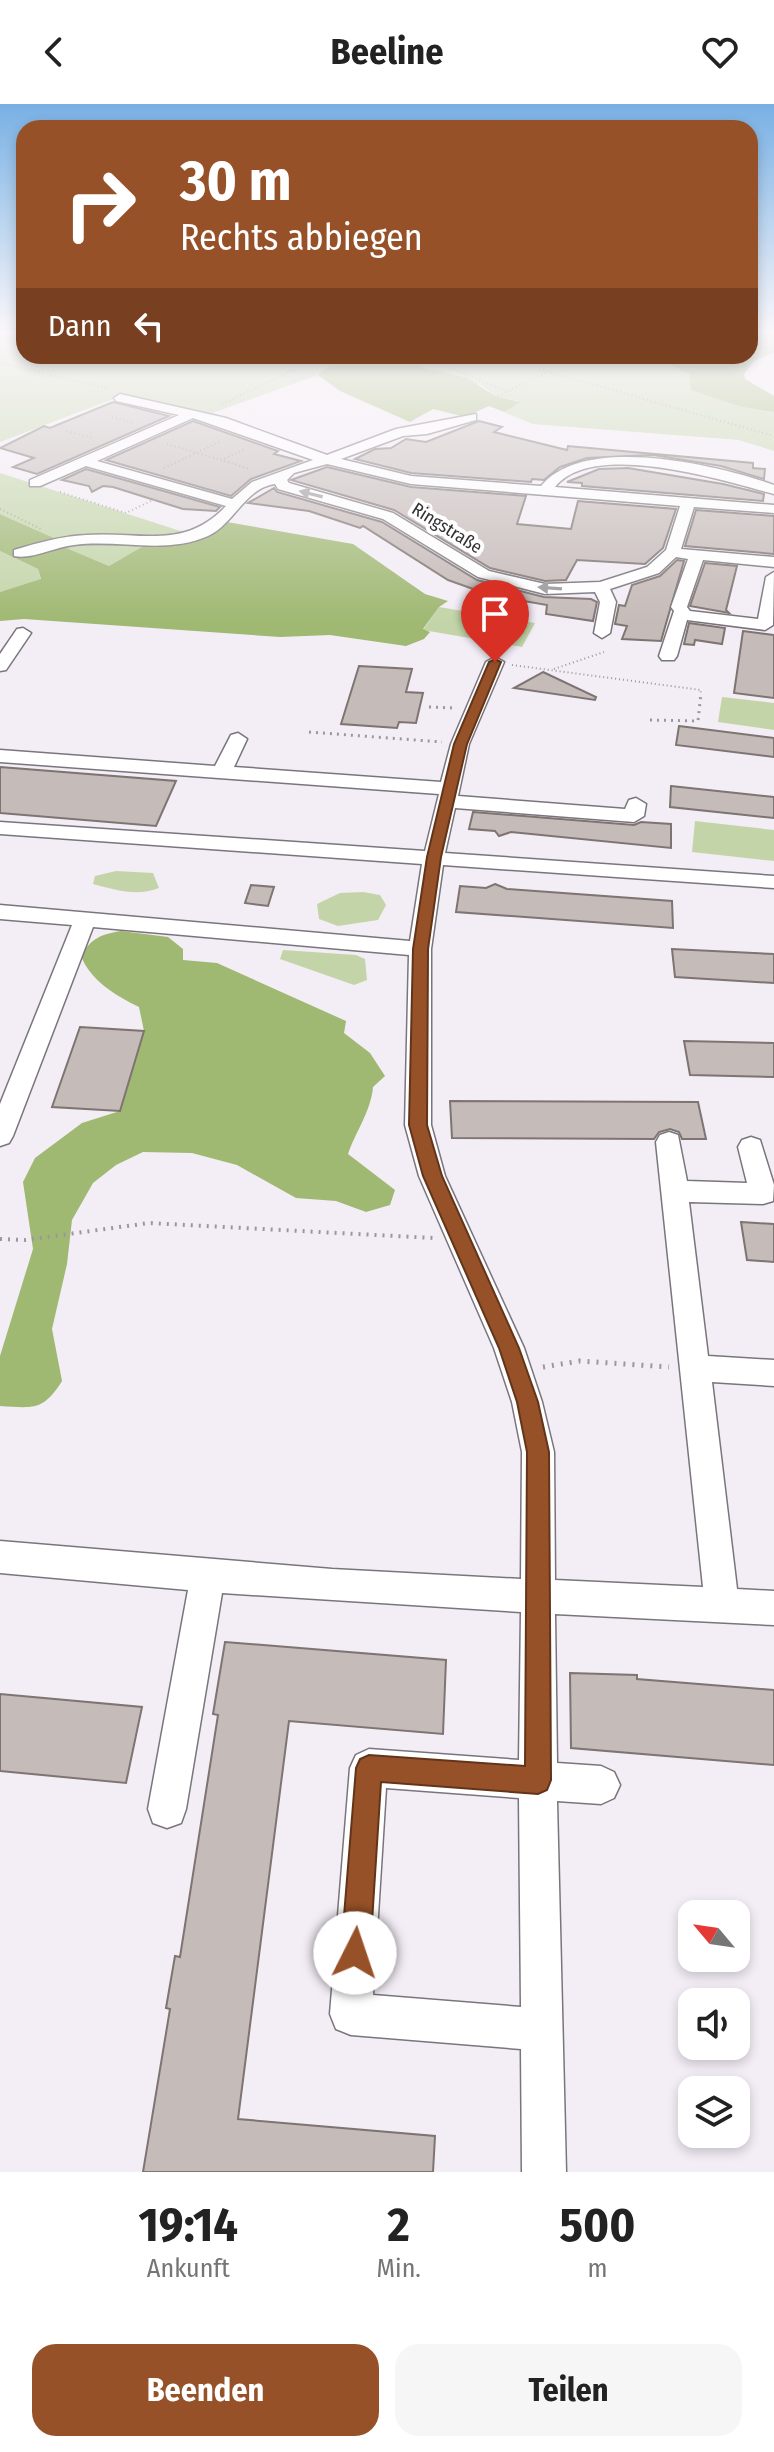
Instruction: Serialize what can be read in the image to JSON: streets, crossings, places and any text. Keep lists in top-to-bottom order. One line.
{"streets":{"street":["Ringstraße"]},"north":"top left","page":{"header":"Beeline","turn":["30 m","Rechts abbiegen"],"then":"Dann","eta":["19:14","Ankunft","2","Min.","500","m"],"buttons":["Beenden","Teilen"]}}
